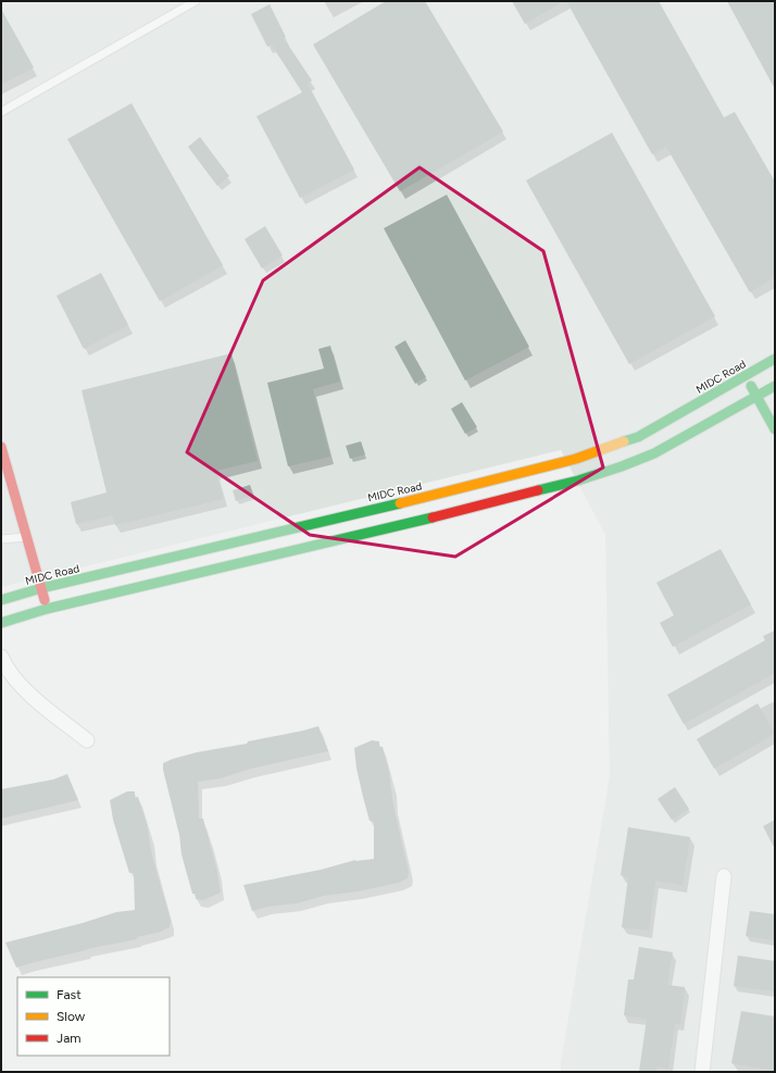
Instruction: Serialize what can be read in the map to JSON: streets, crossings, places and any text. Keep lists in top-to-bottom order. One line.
{"streets":{"main road":["MIDC Road"]},"legend":["Fast","Slow","Jam"]}
